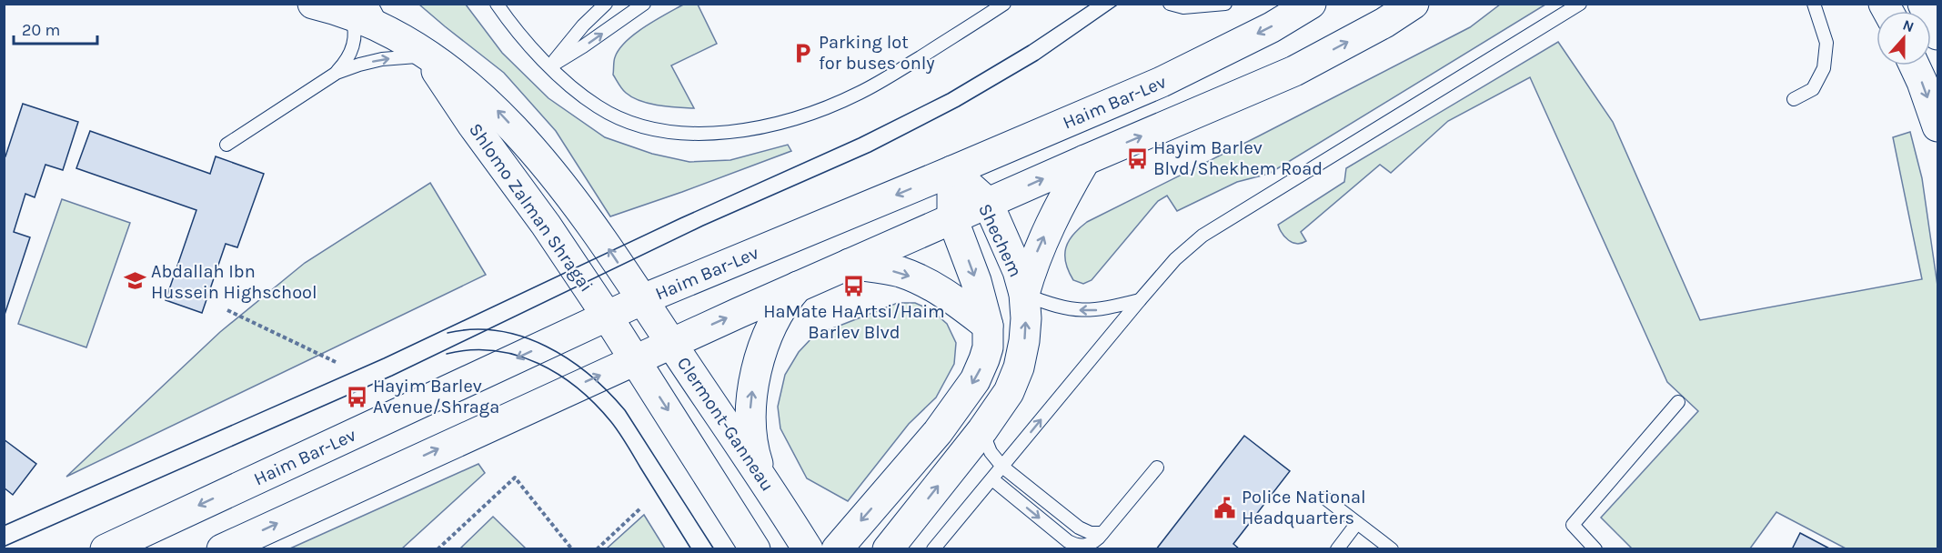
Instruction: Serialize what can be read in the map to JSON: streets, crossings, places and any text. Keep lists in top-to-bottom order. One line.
{"streets":{"main road":["Haim Bar-Lev","Shlomo Zalman Shragai","Shechem","Clermont-Ganneau"]},"crossings":[["Haim Bar-Lev","Shlomo Zalman Shragai"],["Haim Bar-Lev","Shechem"],["Haim Bar-Lev","Clermont-Ganneau"],["Shlomo Zalman Shragai","Clermont-Ganneau"]],"places":{"parking":["Parking lot for buses only"],"bus stop":["Hayim Barlev Blvd/Shekhem Road","HaMate HaArtsi/Haim Barlev Blvd","Hayim Barlev Avenue/Shraga"],"school or university":["Abdallah Ibn Hussein Highschool"],"public building":["Police National Headquarters"]},"scale_bar":"20 m","north":"top"}
